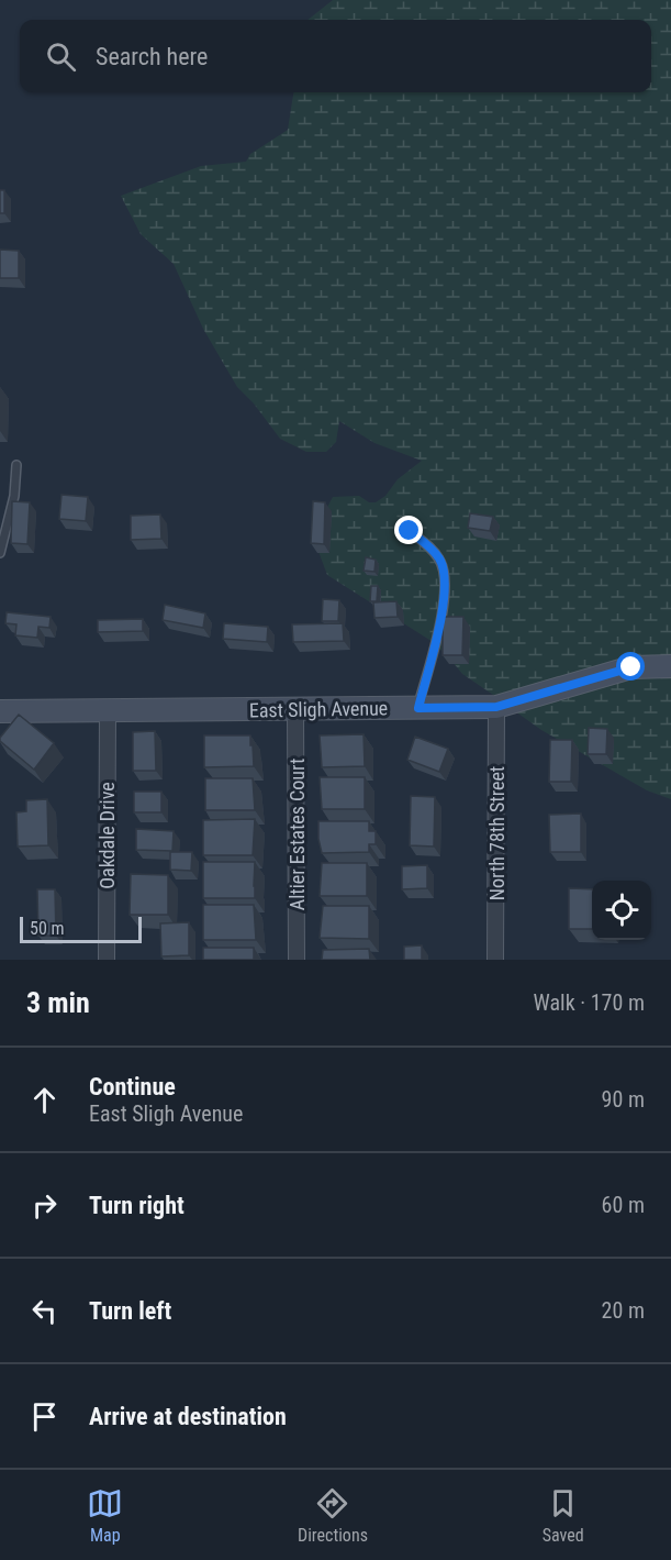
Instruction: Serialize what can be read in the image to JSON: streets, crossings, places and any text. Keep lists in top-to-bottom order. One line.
{"streets":{"street":["East Sligh Avenue","North 78th Street","Altier Estates Court","Oakdale Drive"]},"crossings":[["East Sligh Avenue","North 78th Street"],["East Sligh Avenue","Altier Estates Court"],["East Sligh Avenue","Oakdale Drive"]],"scale_bar":"50 m","page":{"search":"Search here","scale":"50 m","heading":["3 min","Walk · 170 m"],"list":[["Continue","East Sligh Avenue","90 m"],["Turn right","60 m"],["Turn left","20 m"],"Arrive at destination"],"nav":["Map","Directions","Saved"]}}
